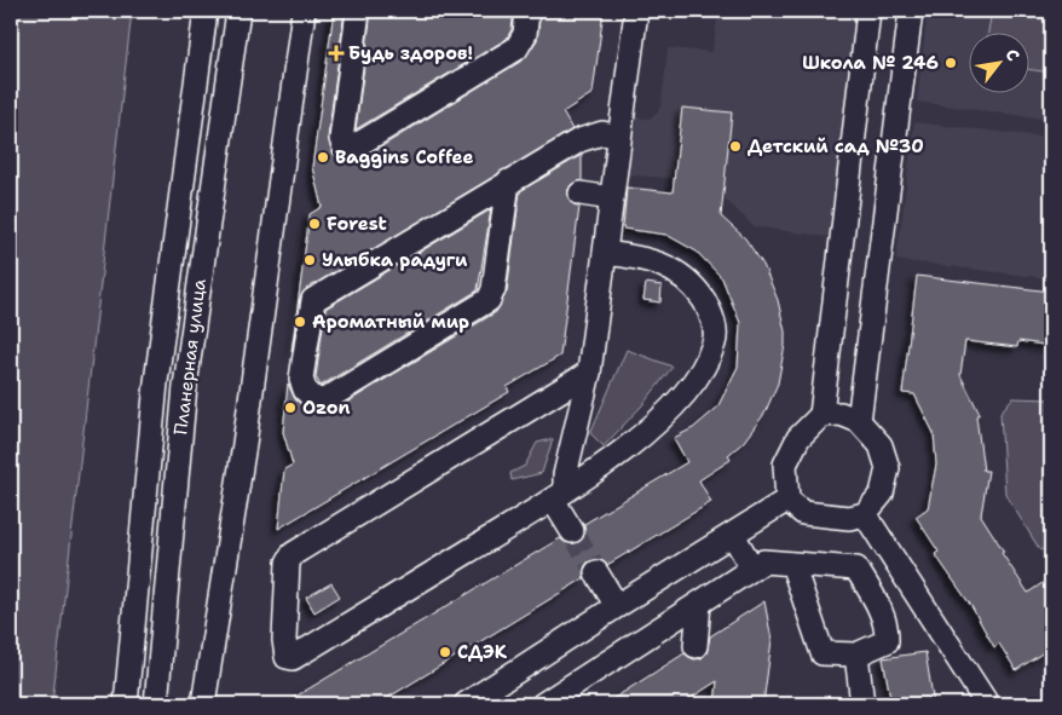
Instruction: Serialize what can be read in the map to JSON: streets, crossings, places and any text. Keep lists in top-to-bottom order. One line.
{"streets":{"street":["Планерная улица"]},"places":{"health":["Будь здоров!"],"other":["Школа № 246","Детский сад №30","Baggins Coffee","Forest","Улыбка радуги","Ароматный мир","Ozon","СДЭК"]},"north":"top right"}
